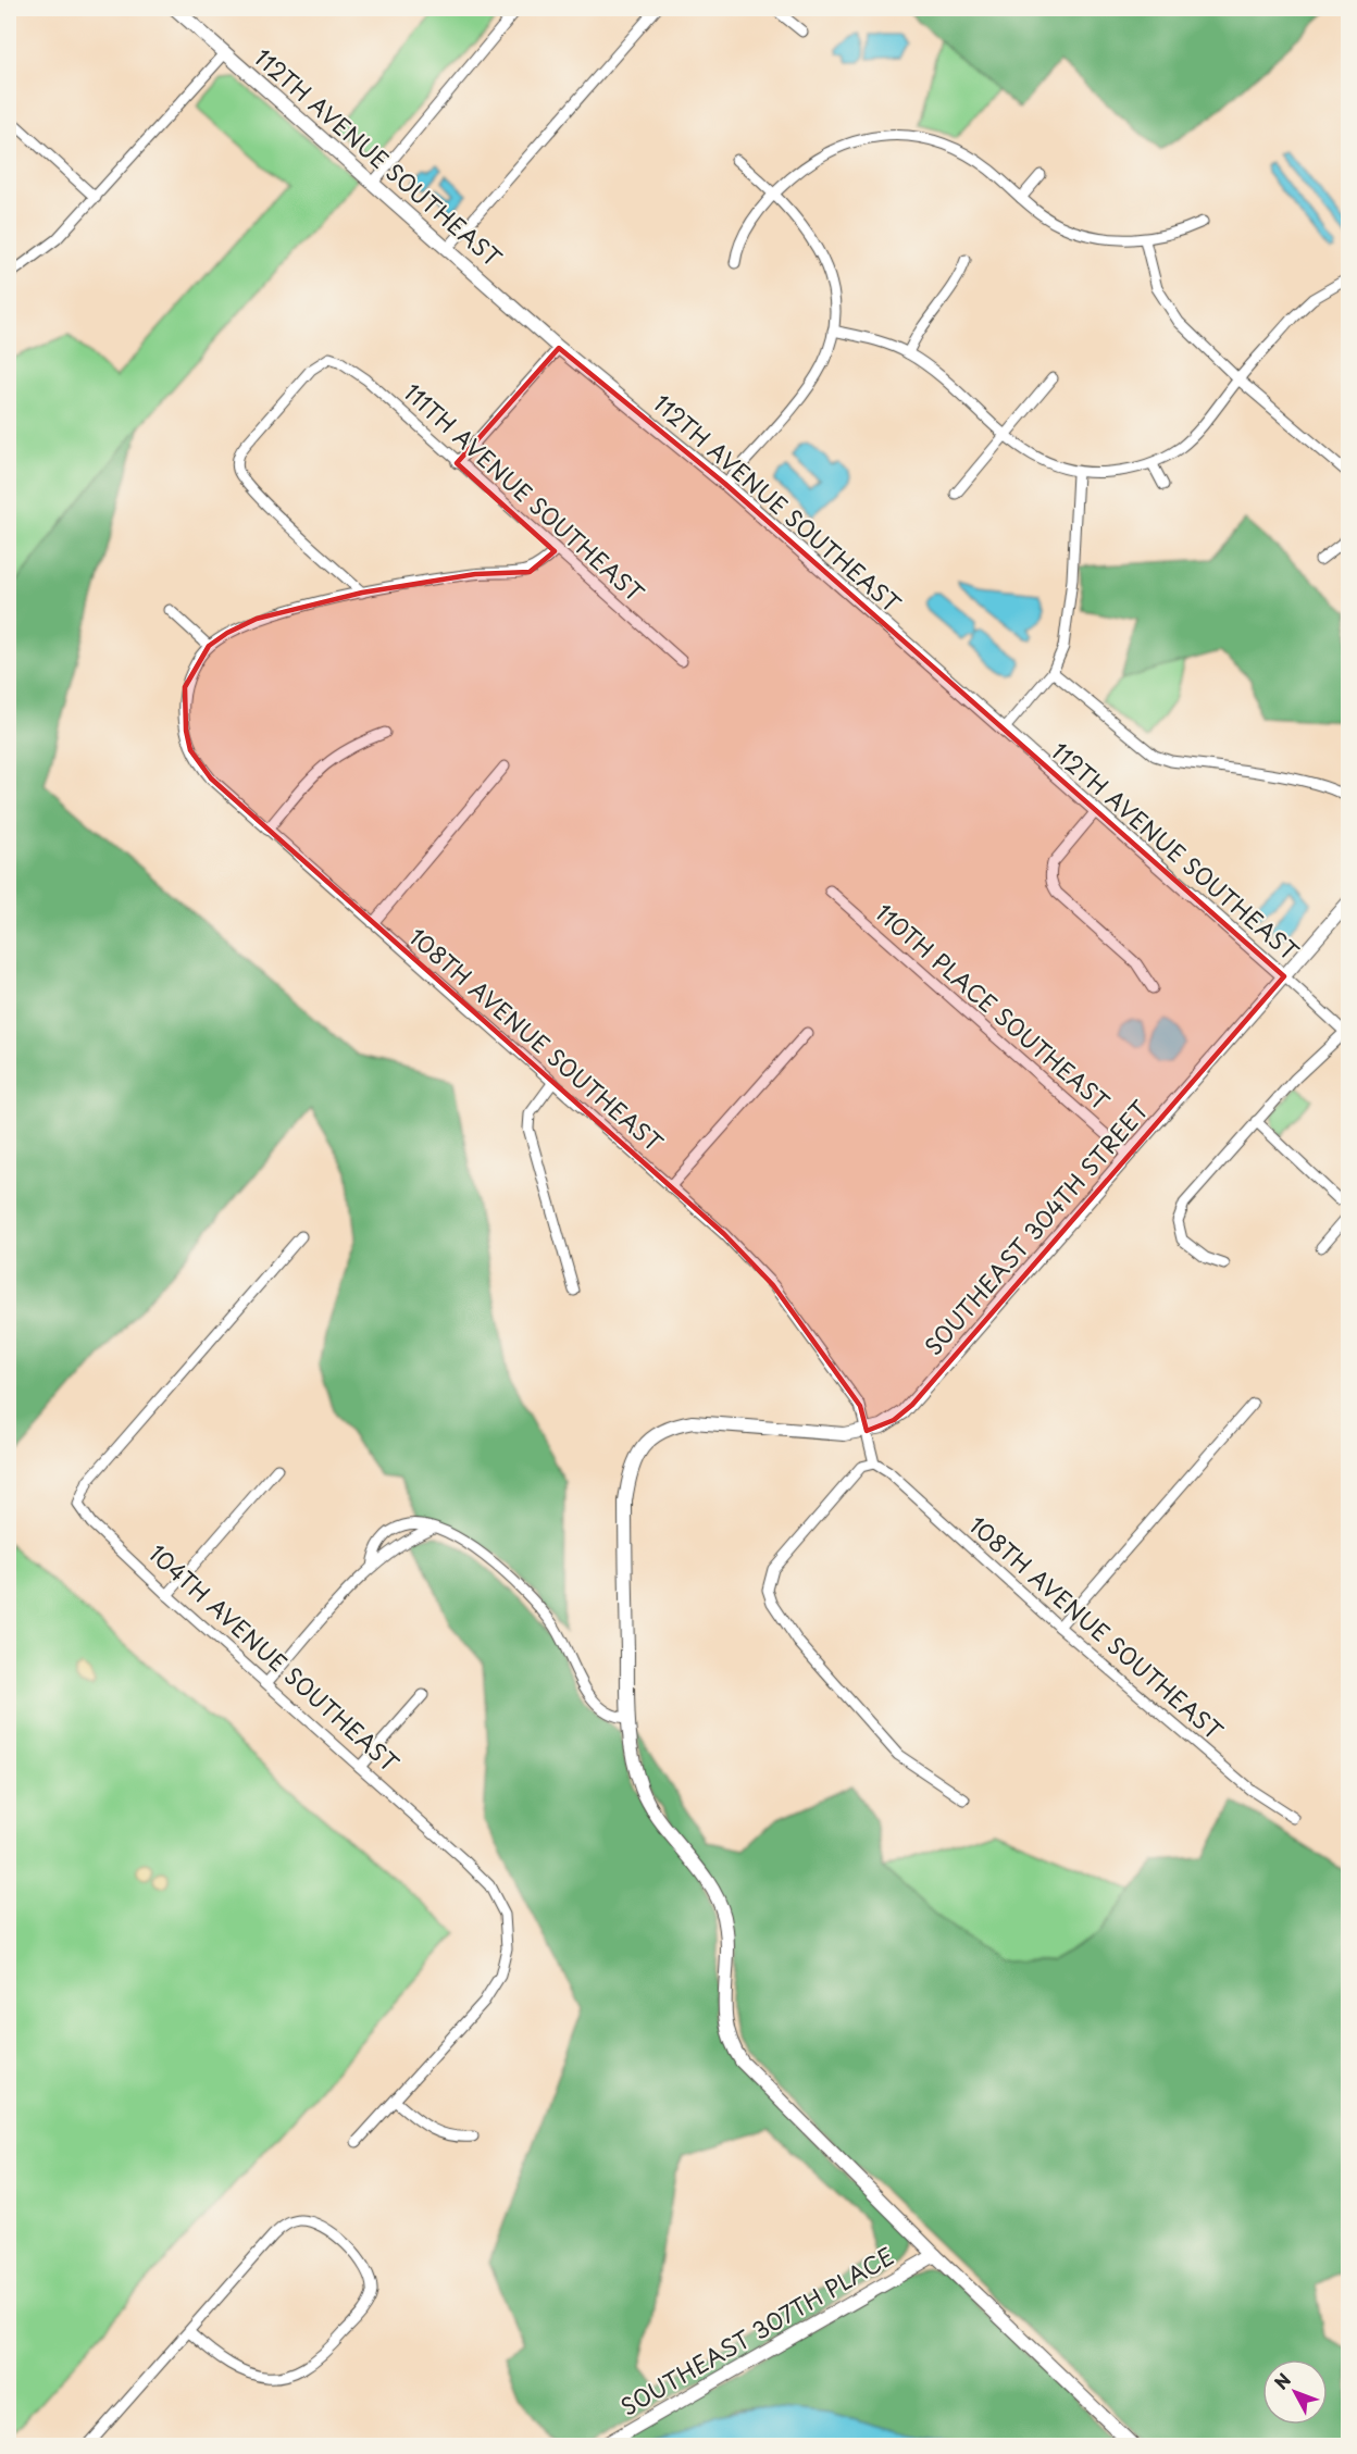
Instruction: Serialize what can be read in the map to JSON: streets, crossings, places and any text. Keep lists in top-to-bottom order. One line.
{"streets":{"street":["112TH AVENUE SOUTHEAST","111TH AVENUE SOUTHEAST","110TH PLACE SOUTHEAST","108TH AVENUE SOUTHEAST","SOUTHEAST 304TH STREET","104TH AVENUE SOUTHEAST","SOUTHEAST 307TH PLACE"]},"crossings":[["112TH AVENUE SOUTHEAST","SOUTHEAST 304TH STREET"],["110TH PLACE SOUTHEAST","SOUTHEAST 304TH STREET"],["108TH AVENUE SOUTHEAST","SOUTHEAST 304TH STREET"]],"north":"top left"}
